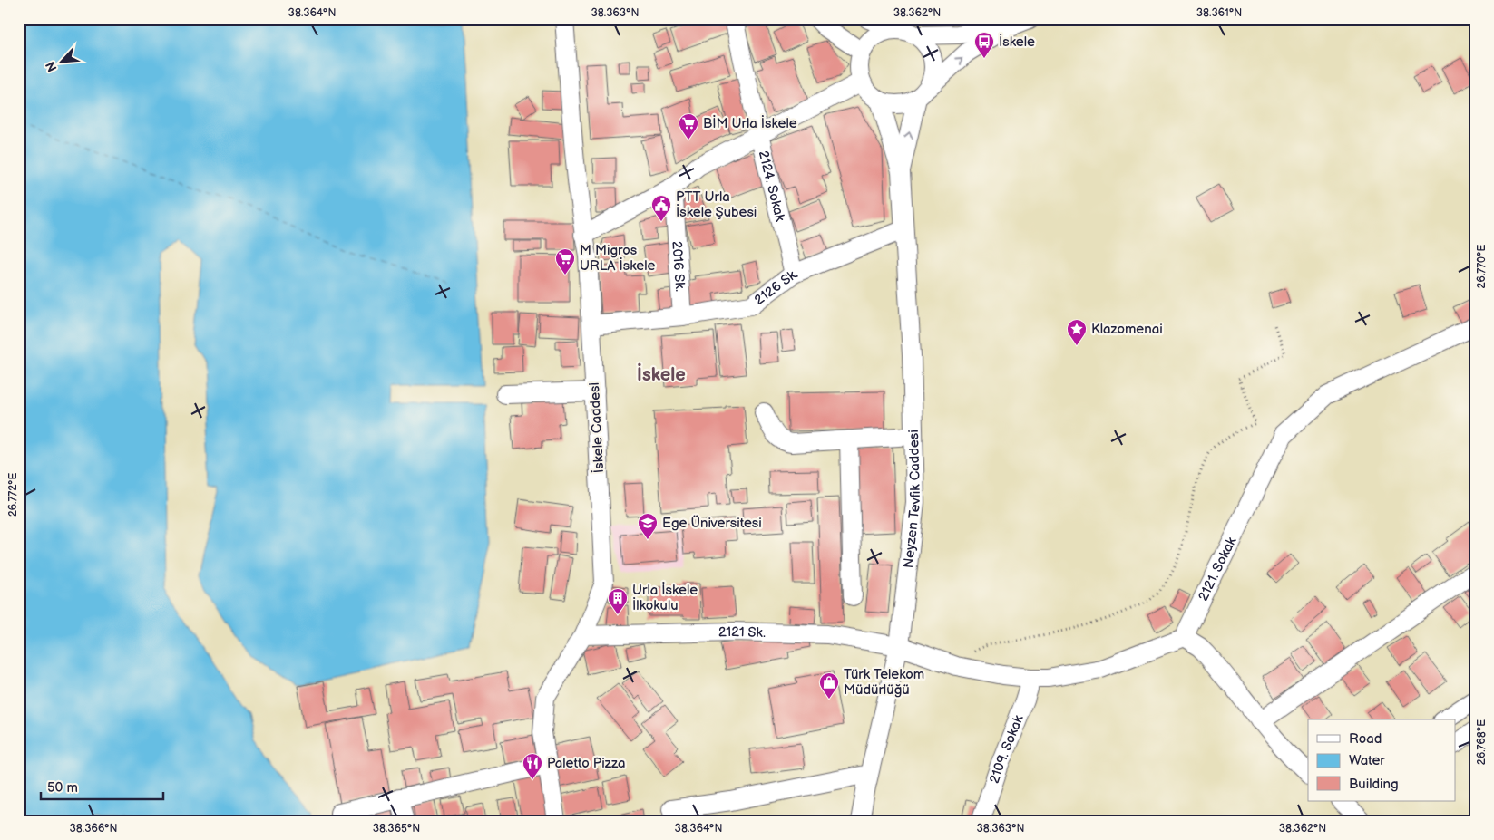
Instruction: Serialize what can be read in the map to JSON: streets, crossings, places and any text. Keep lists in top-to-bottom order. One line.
{"streets":{"street":["2124. Sokak","2016 Sk.","2126 Sk.","İskele Caddesi","Neyzen Tevfik Caddesi","2121. Sokak","2121 Sk.","2109. Sokak"]},"crossings":[["2124. Sokak","2126 Sk."],["2016 Sk.","2126 Sk."],["2126 Sk.","İskele Caddesi"],["2126 Sk.","Neyzen Tevfik Caddesi"],["İskele Caddesi","2121 Sk."],["Neyzen Tevfik Caddesi","2121 Sk."]],"districts":["İskele"],"places":{"bus stop":["İskele"],"supermarket":["BİM Urla İskele","M Migros URLA İskele"],"public building":["PTT Urla İskele Şubesi"],"place":["Klazomenai"],"school or university":["Ege Üniversitesi"],"building":["Urla İskele İlkokulu"],"shop":["Türk Telekom Müdürlüğü"],"restaurant":["Paletto Pizza"]},"legend":["Road","Water","Building"],"scale_bar":"50 m","north":"bottom left","coordinates":["38.364°N","38.363°N","38.362°N","38.361°N","26.770°E","26.772°E","26.768°E","38.366°N","38.365°N"]}
